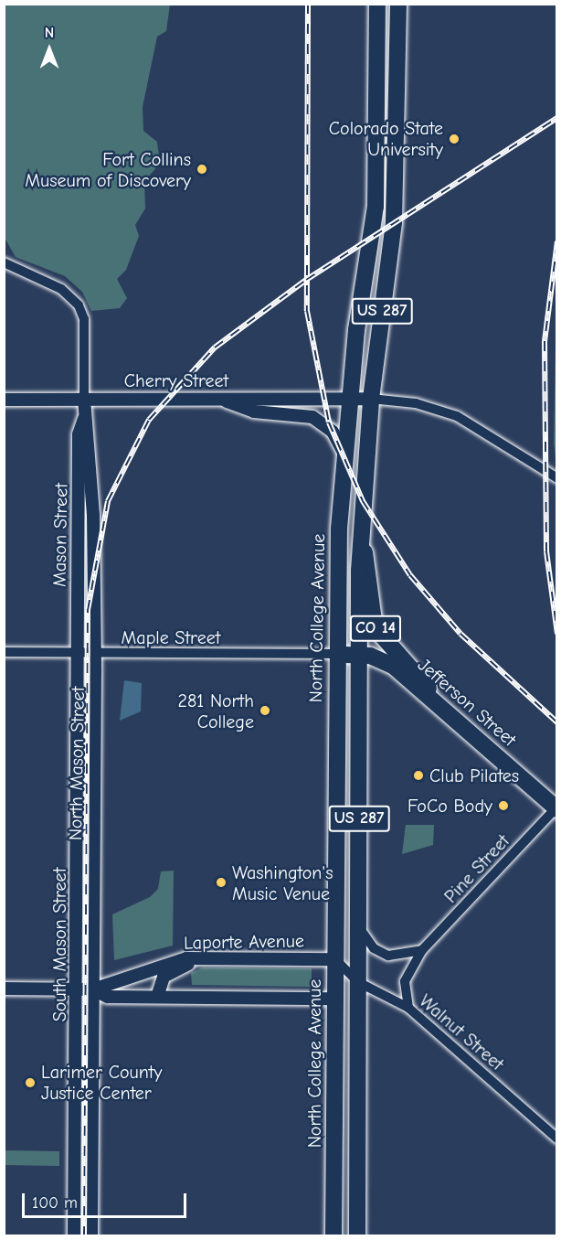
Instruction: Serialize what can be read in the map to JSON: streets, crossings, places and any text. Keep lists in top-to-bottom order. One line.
{"streets":{"highway":["US 287","North College Avenue","CO 14","Jefferson Street"],"street":["Cherry Street","Mason Street","Maple Street","North Mason Street","Pine Street","Laporte Avenue","South Mason Street","Walnut Street"]},"crossings":[["US 287","Cherry Street"],["US 287","CO 14"],["US 287","Jefferson Street"],["US 287","Walnut Street"],["Cherry Street","Mason Street"],["Cherry Street","North College Avenue"],["Mason Street","Maple Street"],["Mason Street","North Mason Street"],["Mason Street","South Mason Street"],["North College Avenue","Maple Street"],["North College Avenue","Jefferson Street"],["North College Avenue","Laporte Avenue"],["CO 14","Jefferson Street"],["Maple Street","Jefferson Street"],["Maple Street","North Mason Street"],["Maple Street","South Mason Street"],["Jefferson Street","Pine Street"],["North Mason Street","Laporte Avenue"],["Pine Street","Walnut Street"],["Laporte Avenue","South Mason Street"]],"places":["Colorado State University","Fort Collins Museum of Discovery","281 North College","Club Pilates","FoCo Body","Washington's Music Venue","Larimer County Justice Center"],"scale_bar":"100 m","north":"top"}
